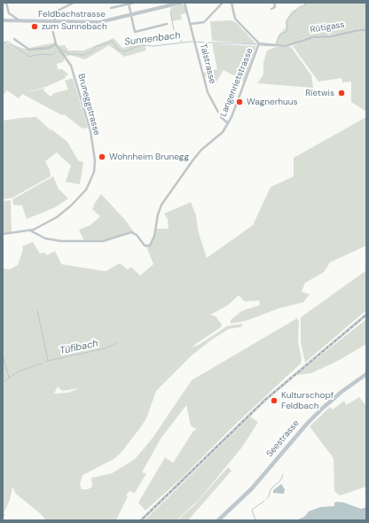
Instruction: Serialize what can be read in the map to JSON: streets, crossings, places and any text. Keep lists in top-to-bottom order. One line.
{"streets":{"main road":["Feldbachstrasse","Seestrasse"],"street":["Rütigass","Talstrasse","Langenrietstrasse","Bruneggstrasse"]},"crossings":[["Feldbachstrasse","Bruneggstrasse"],["Rütigass","Langenrietstrasse"],["Talstrasse","Langenrietstrasse"],["Langenrietstrasse","Bruneggstrasse"]],"water":["Sunnenbach","Tüfibach"],"places":["zum Sunnebach","Rietwis","Wagnerhuus","Wohnheim Brunegg","Kulturschopf Feldbach"]}
